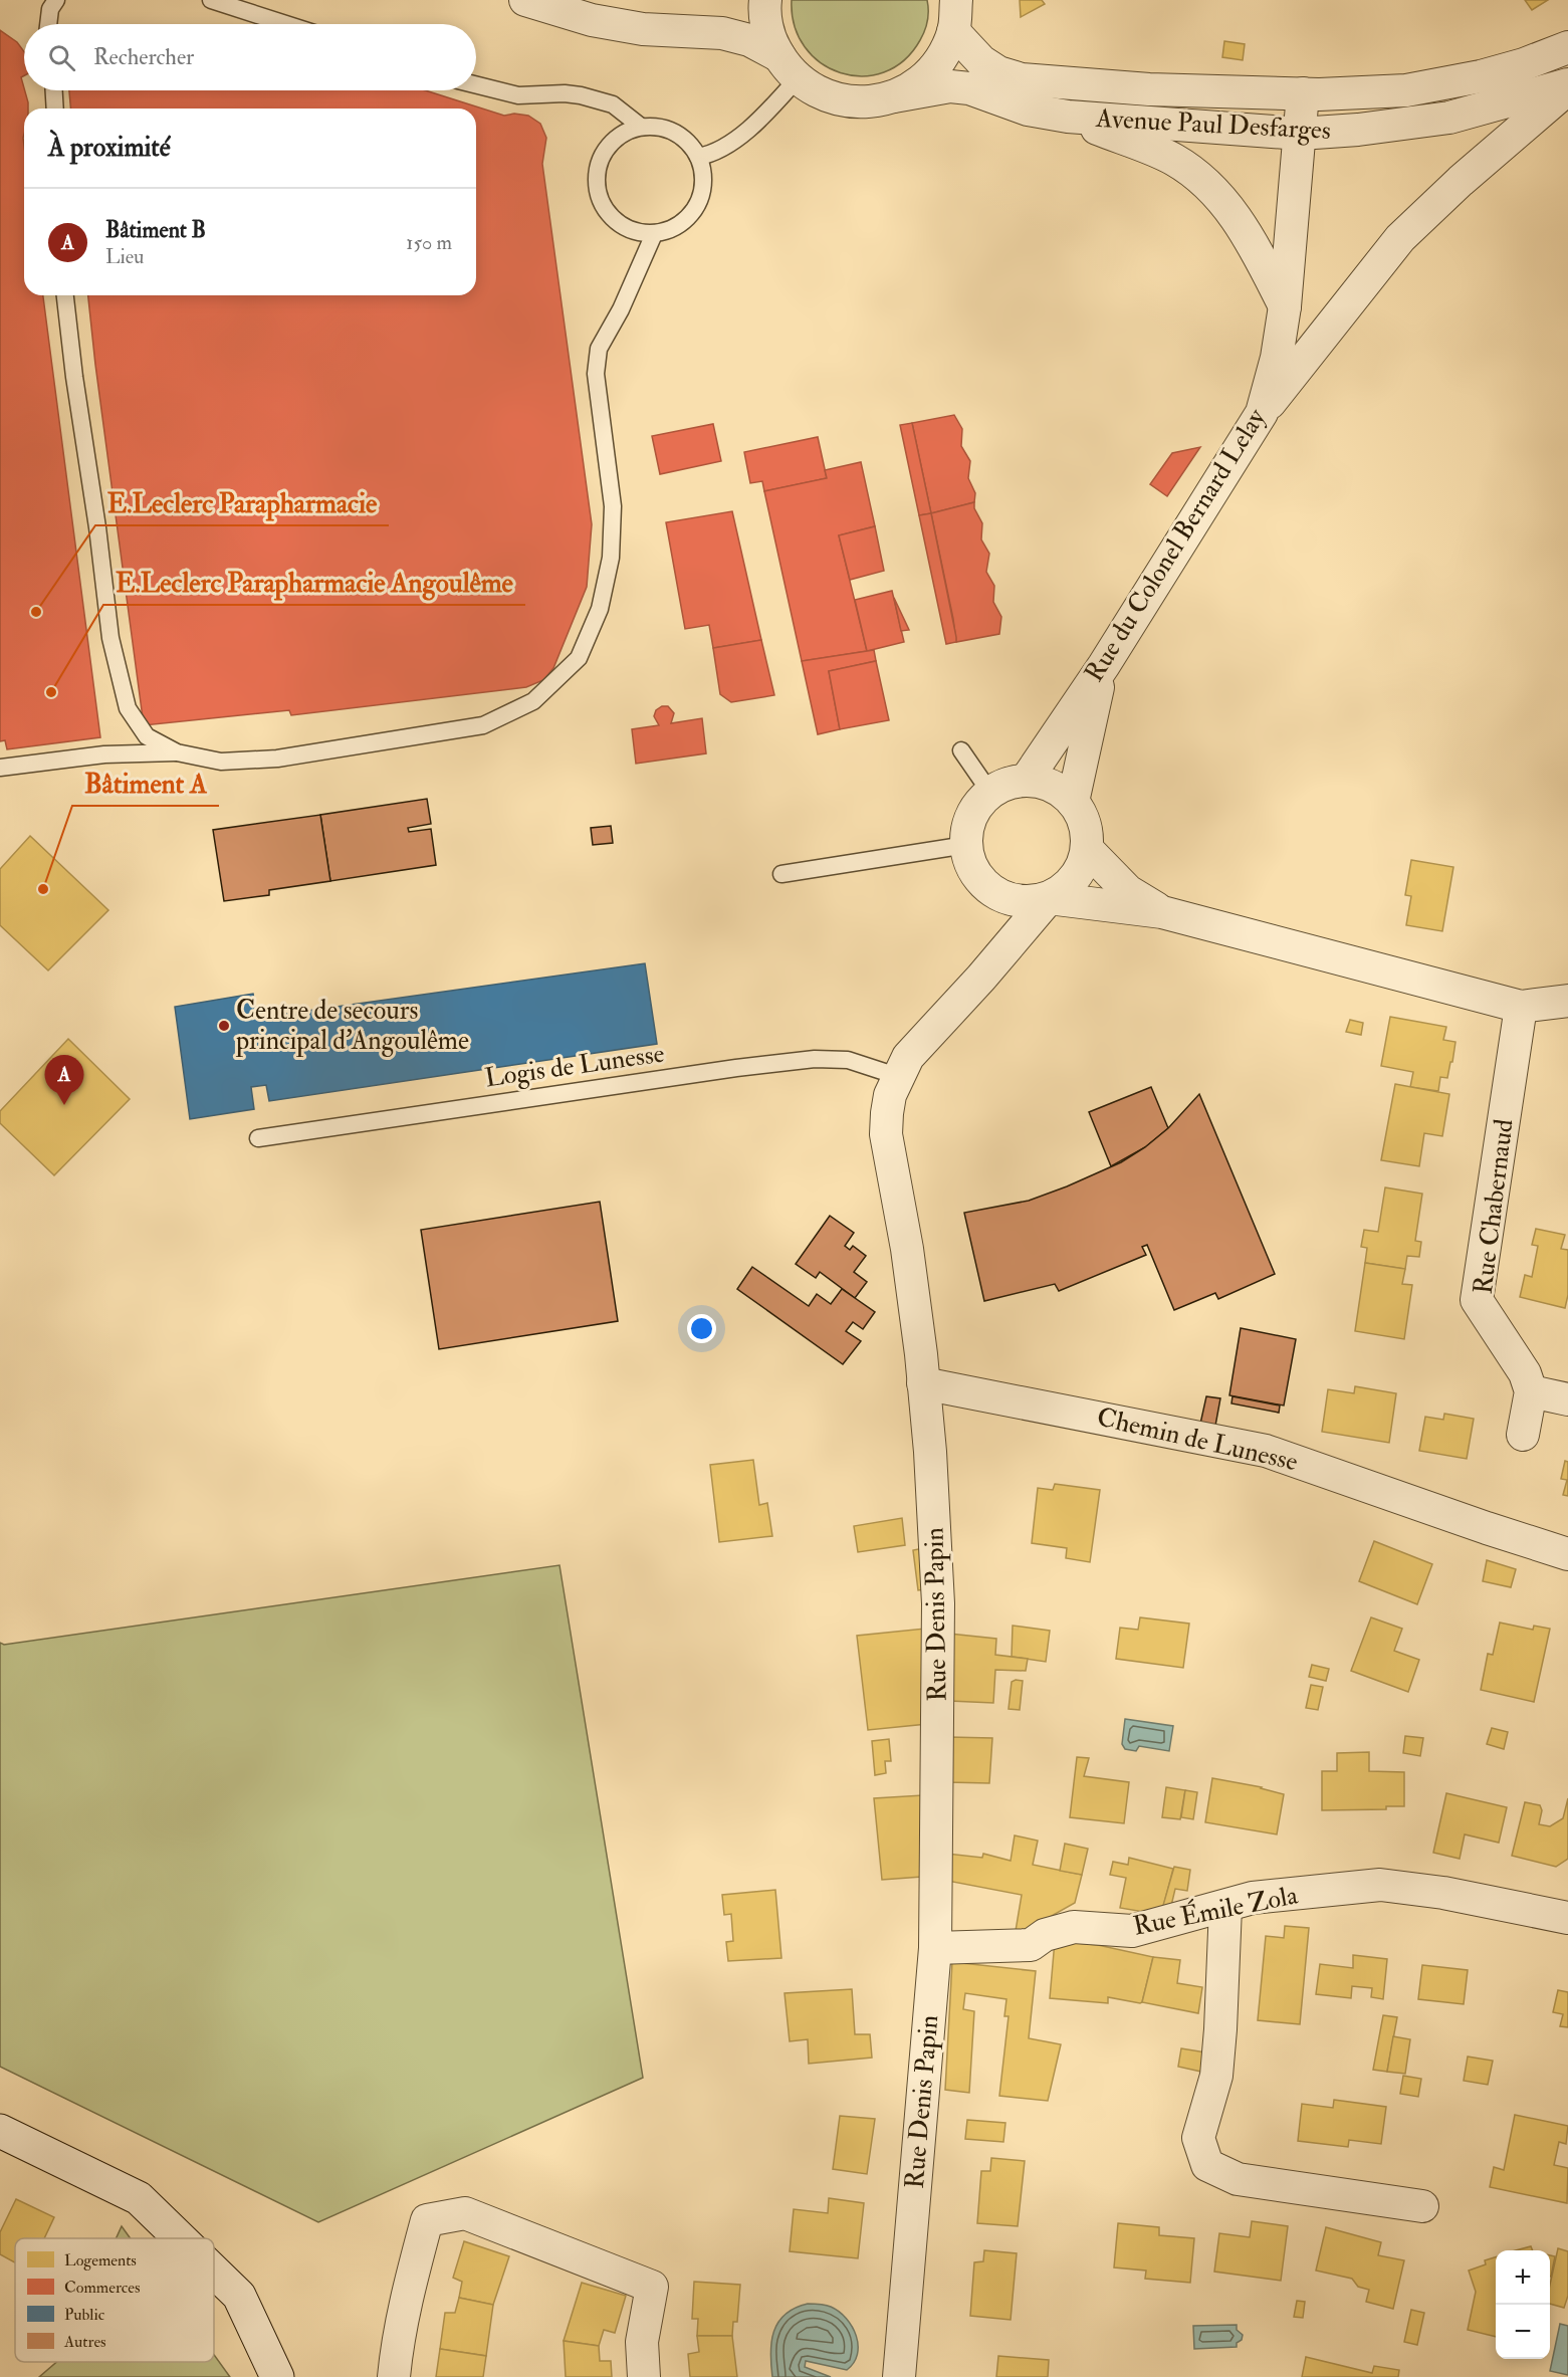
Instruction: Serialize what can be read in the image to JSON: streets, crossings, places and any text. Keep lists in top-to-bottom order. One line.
{"streets":{"street":["Avenue Paul Desfarges","Rue du Colonel Bernard Lelay","Rue Chabernaud","Chemin de Lunesse","Rue Denis Papin","Rue Émile Zola"],"lane":["Logis de Lunesse"]},"crossings":[["Avenue Paul Desfarges","Rue du Colonel Bernard Lelay"],["Rue du Colonel Bernard Lelay","Rue Denis Papin"],["Logis de Lunesse","Rue Denis Papin"],["Chemin de Lunesse","Rue Denis Papin"],["Rue Denis Papin","Rue Émile Zola"]],"places":["E.Leclerc Parapharmacie","E.Leclerc Parapharmacie Angoulême","Bâtiment A","Centre de secours principal d'Angoulême"],"legend":["Logements","Commerces","Public","Autres"],"page":{"search":"Rechercher","heading":"À proximité","list":[{"mark":"A","name":"Bâtiment B","note":"Lieu","value":"150 m"}],"pins":"A","map_buttons":["+","−"]}}
